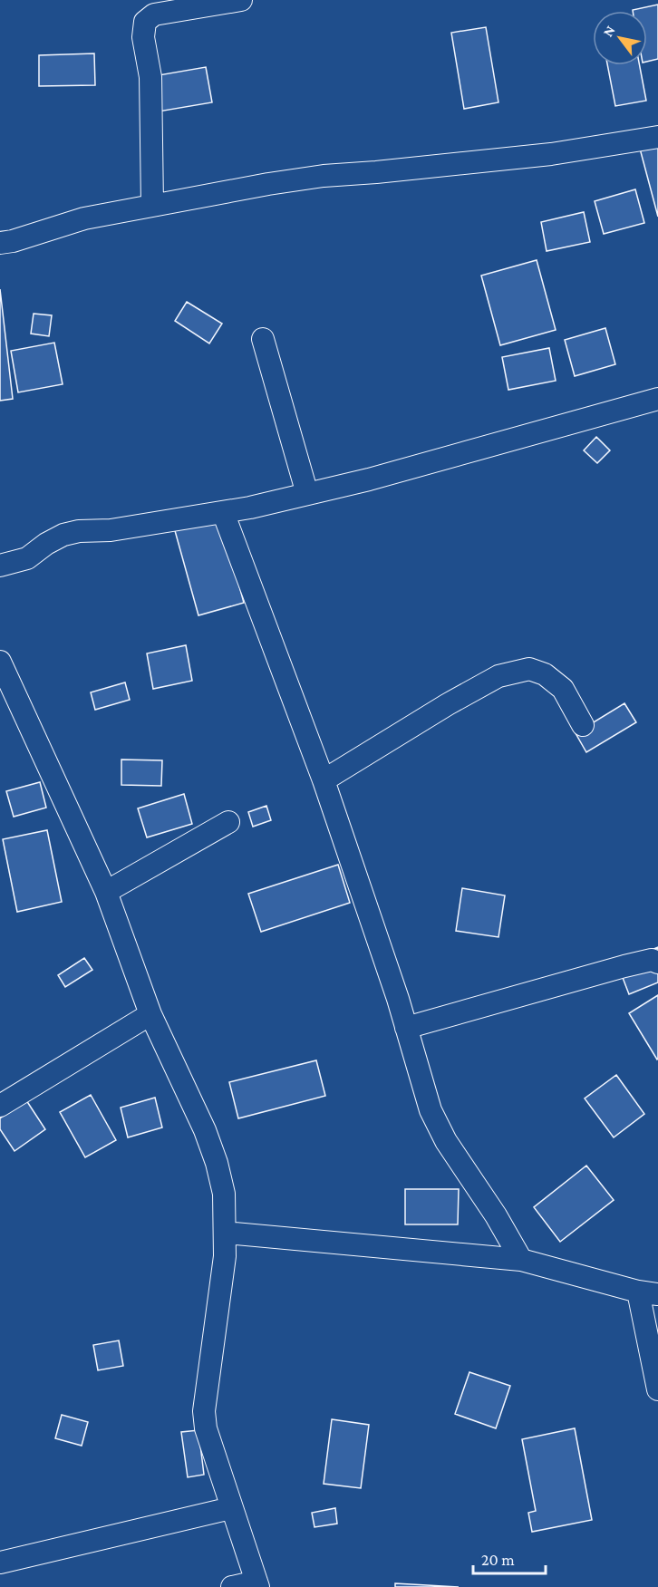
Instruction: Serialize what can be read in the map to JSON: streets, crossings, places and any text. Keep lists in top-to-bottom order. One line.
{"scale_bar":"20 m","north":"top left"}
